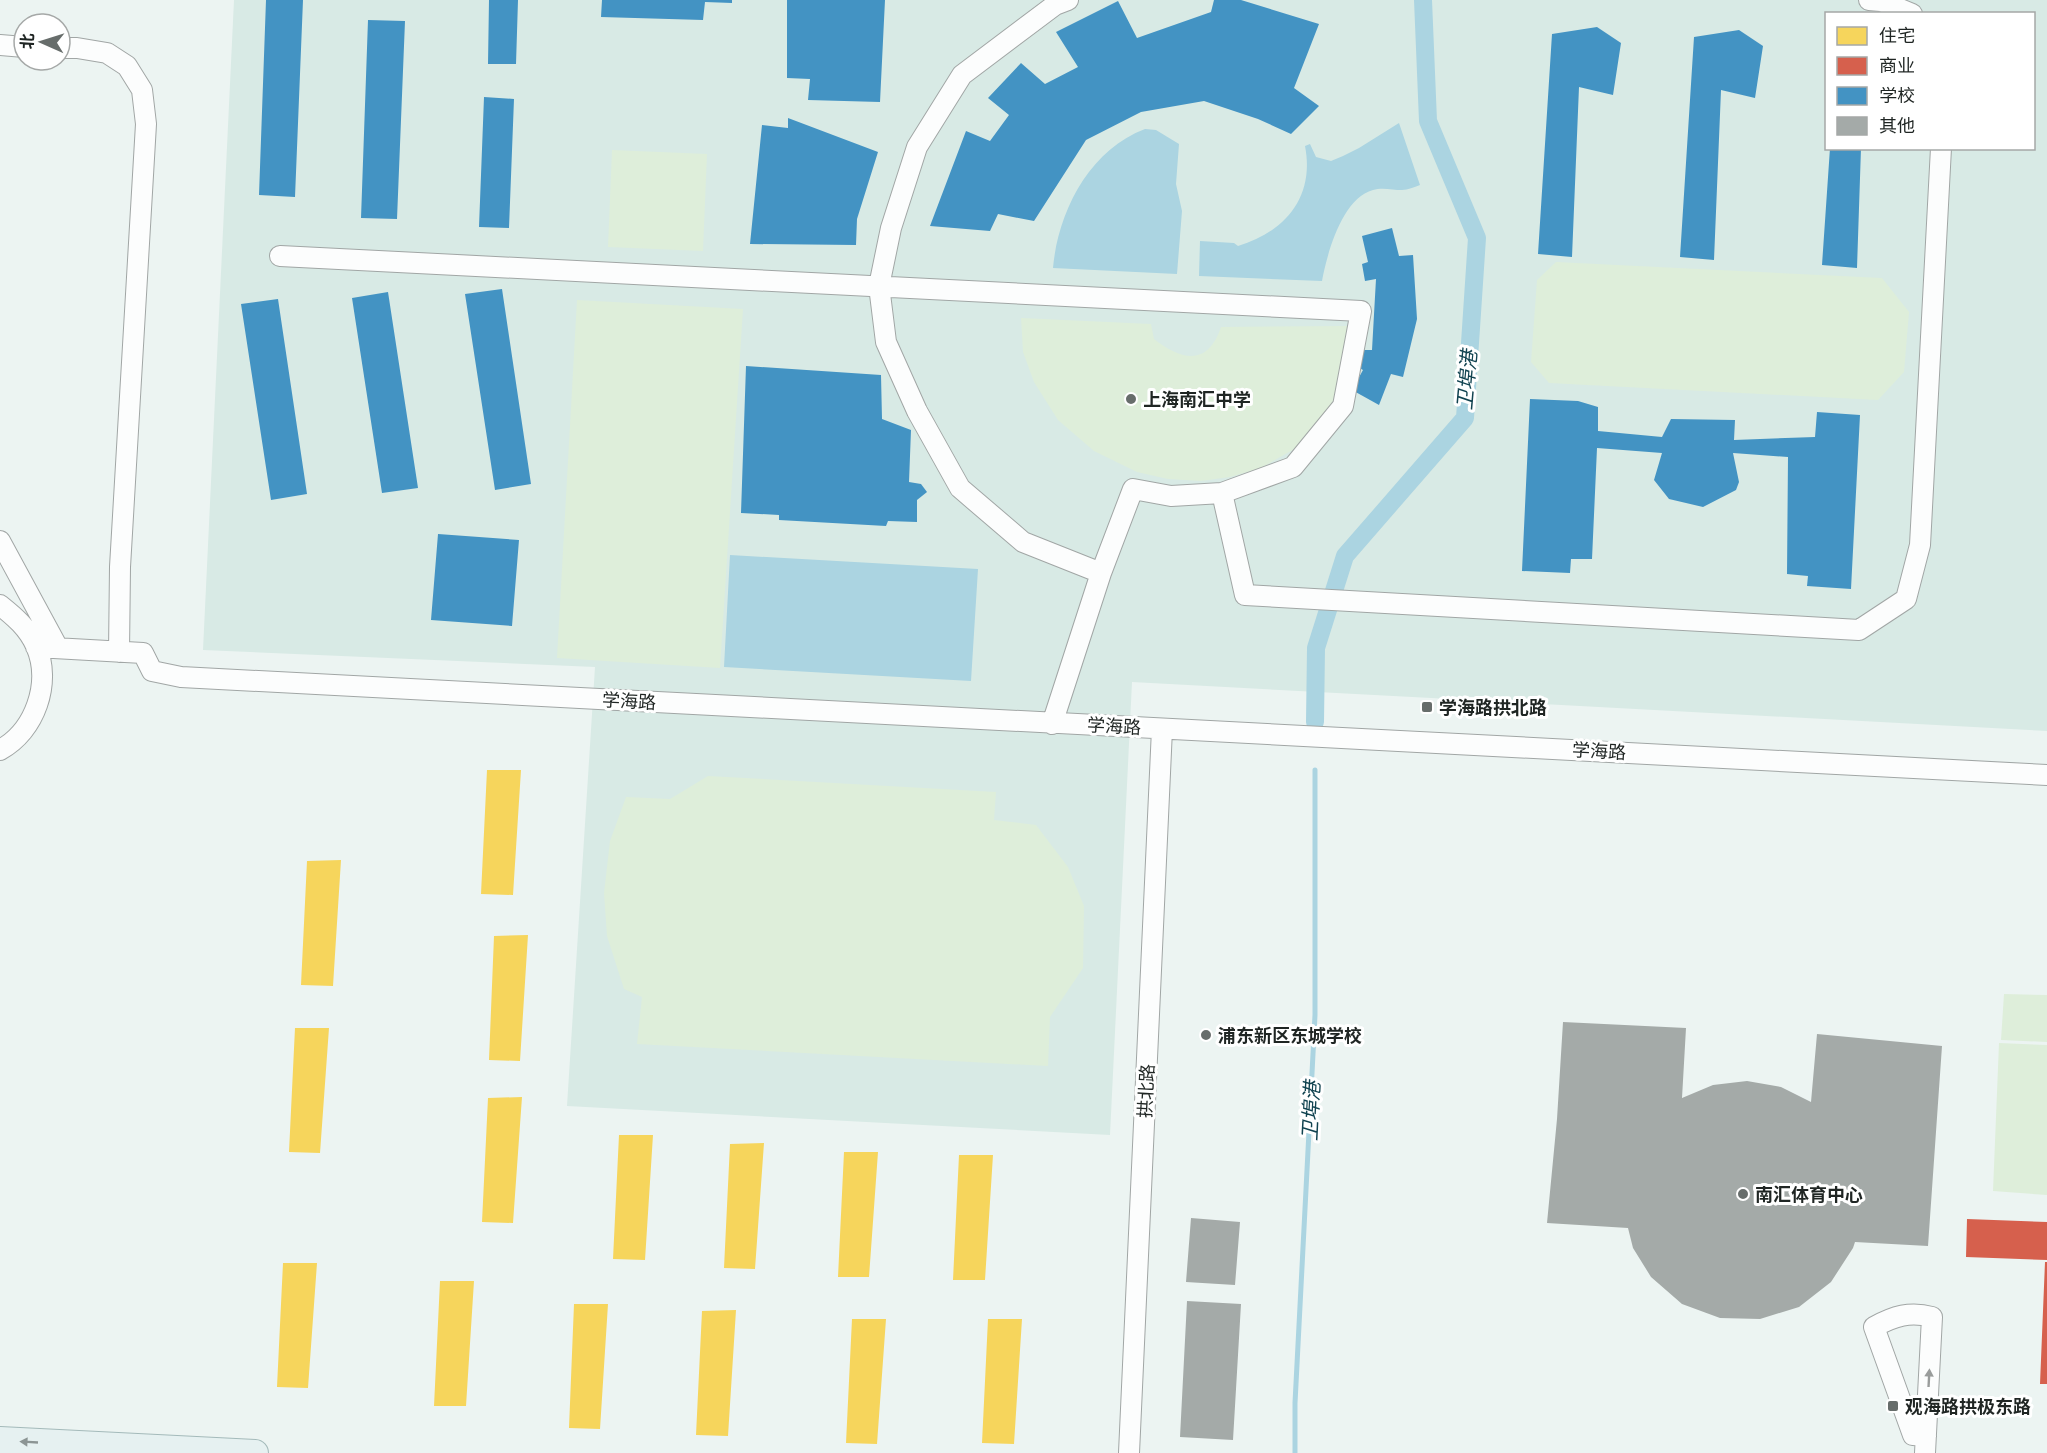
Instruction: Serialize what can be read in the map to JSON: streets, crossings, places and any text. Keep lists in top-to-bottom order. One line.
{"streets":{"street":["学海路","拱北路"]},"crossings":[["学海路","拱北路"]],"water":["卫埠港"],"places":{"other":["上海南汇中学","浦东新区东城学校","南汇体育中心"],"transit":["学海路拱北路","观海路拱极东路"]},"legend":["住宅","商业","学校","其他"],"north":"left"}
